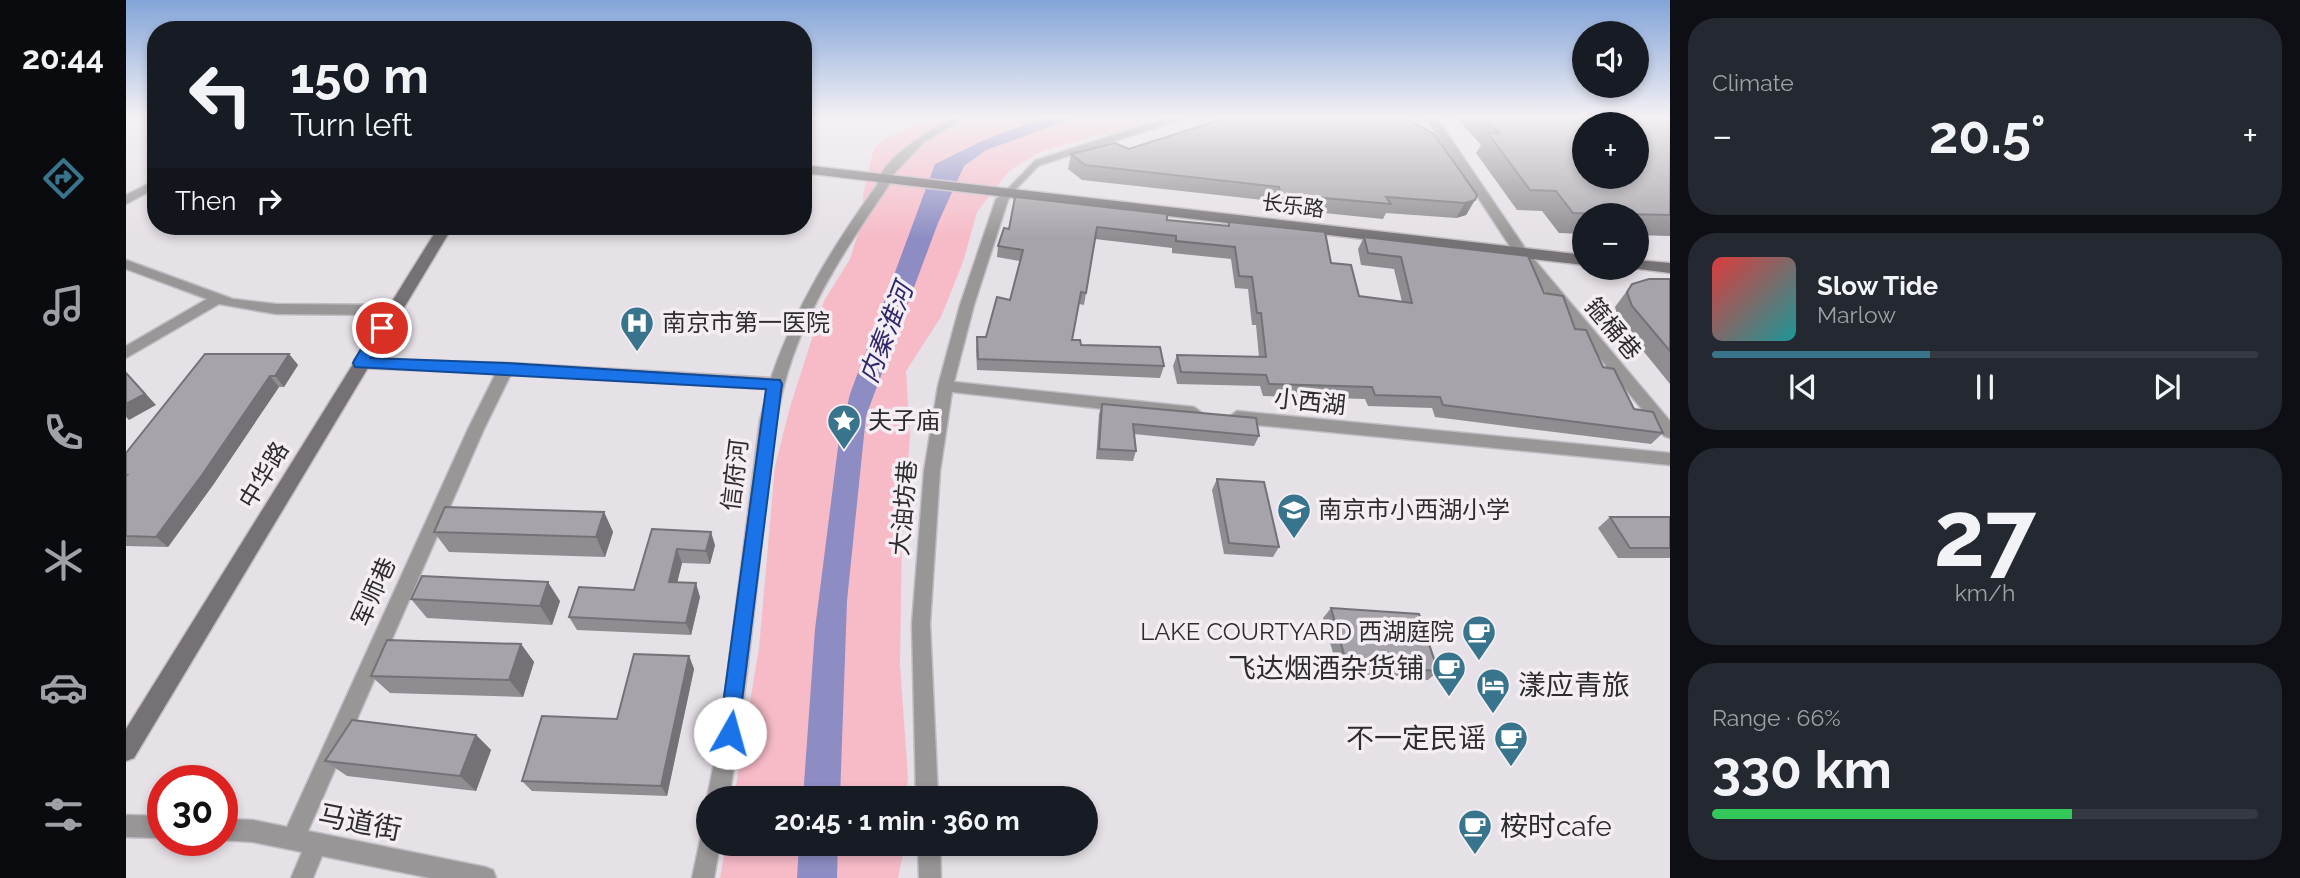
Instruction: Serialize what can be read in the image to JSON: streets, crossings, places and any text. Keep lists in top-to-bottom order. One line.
{"streets":{"main road":["长乐路","中华路"],"street":["箍桶巷","小西湖","信府河","大油坊巷","军师巷","马道街"]},"crossings":[["长乐路","箍桶巷"],["长乐路","信府河"],["长乐路","大油坊巷"],["小西湖","大油坊巷"],["军师巷","马道街"]],"water":["内秦淮河"],"places":{"hospital":["南京市第一医院"],"place":["夫子庙"],"school or university":["南京市小西湖小学"],"cafe":["LAKE COURTYARD 西湖庭院","飞达烟酒杂货铺","不一定民谣","桉时cafe"],"hotel":["漾应青旅"]},"page":{"tabs":"20:44","tile":["Climate",["27","km/h"],["Range · 66%","330 km"]],"map_buttons":["+","−"],"turn":["150 m","Turn left"],"heat":["−","20.5°","+"],"then":"Then","song":["Slow Tide","Marlow"],"limit":"30","trip":"20:45 · 1 min · 360 m"}}
